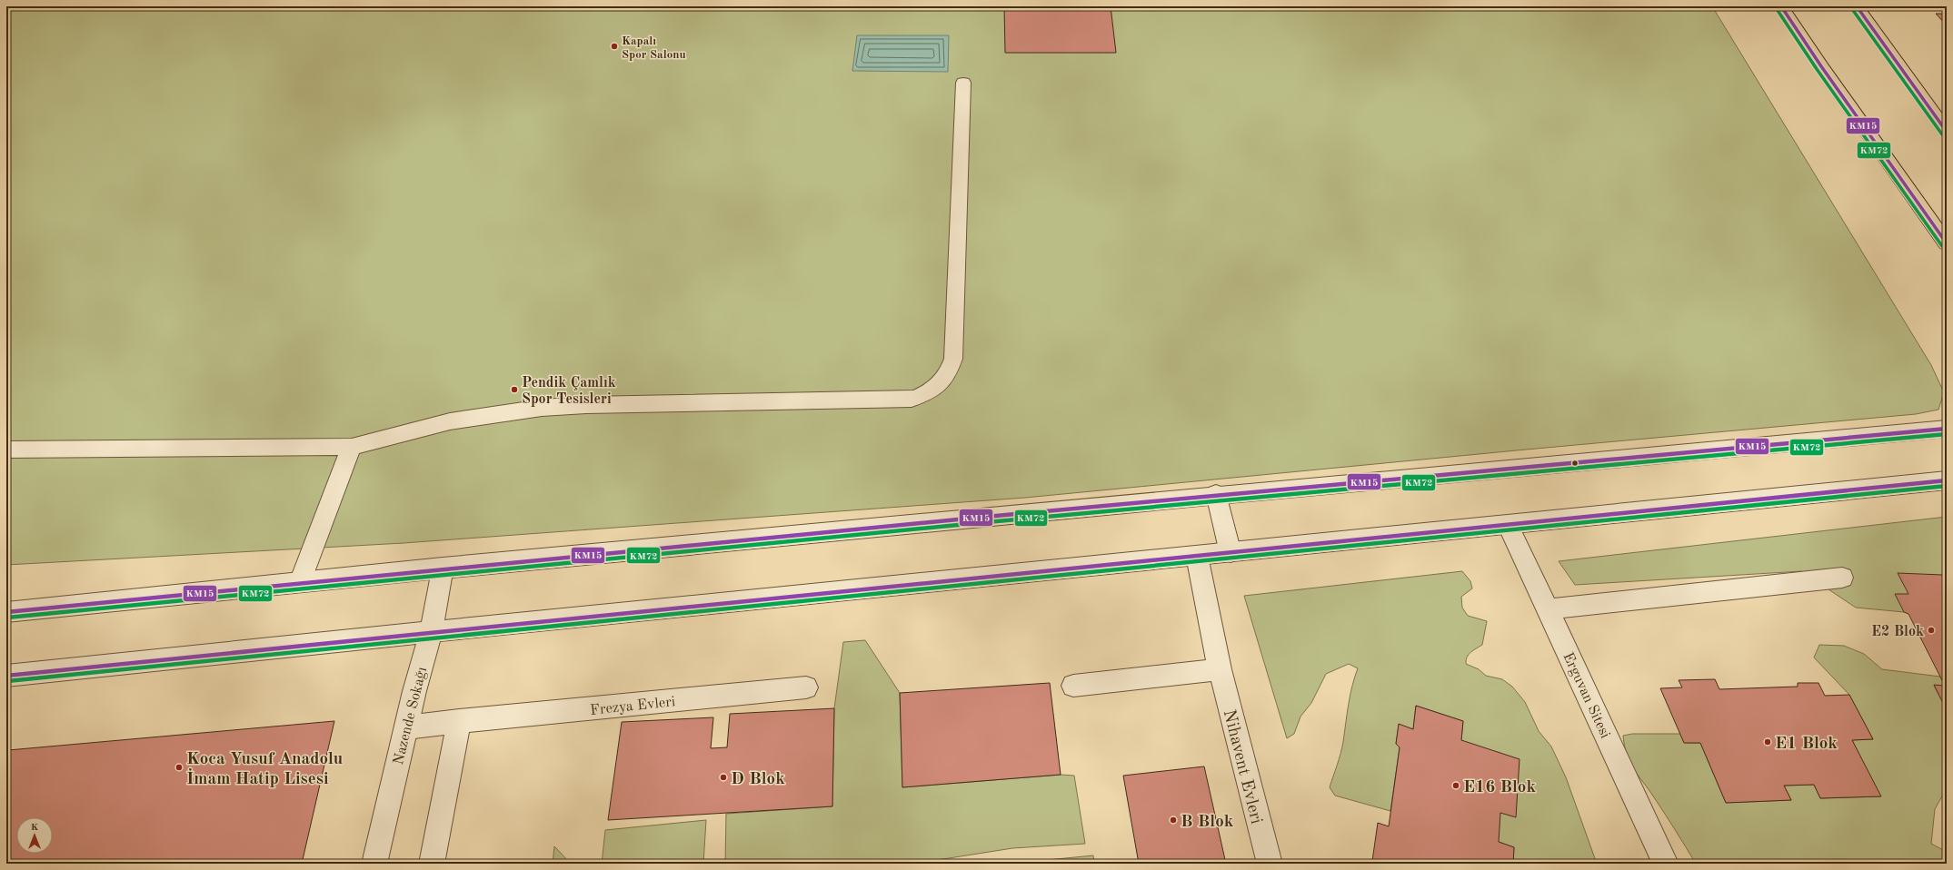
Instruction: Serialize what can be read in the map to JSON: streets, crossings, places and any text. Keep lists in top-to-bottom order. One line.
{"streets":{"street":["Erguvan Sitesi","Frezya Evleri","Nazende Sokağı","Nihavent Evleri"]},"crossings":[["Frezya Evleri","Nazende Sokağı"]],"places":["Kapalı Spor Salonu","Pendik Çamlık Spor Tesisleri","E2 Blok","E1 Blok","Koca Yusuf Anadolu İmam Hatip Lisesi","D Blok","E16 Blok","B Blok"],"lines":["transit line KM15","transit line KM72"],"north":"top"}
